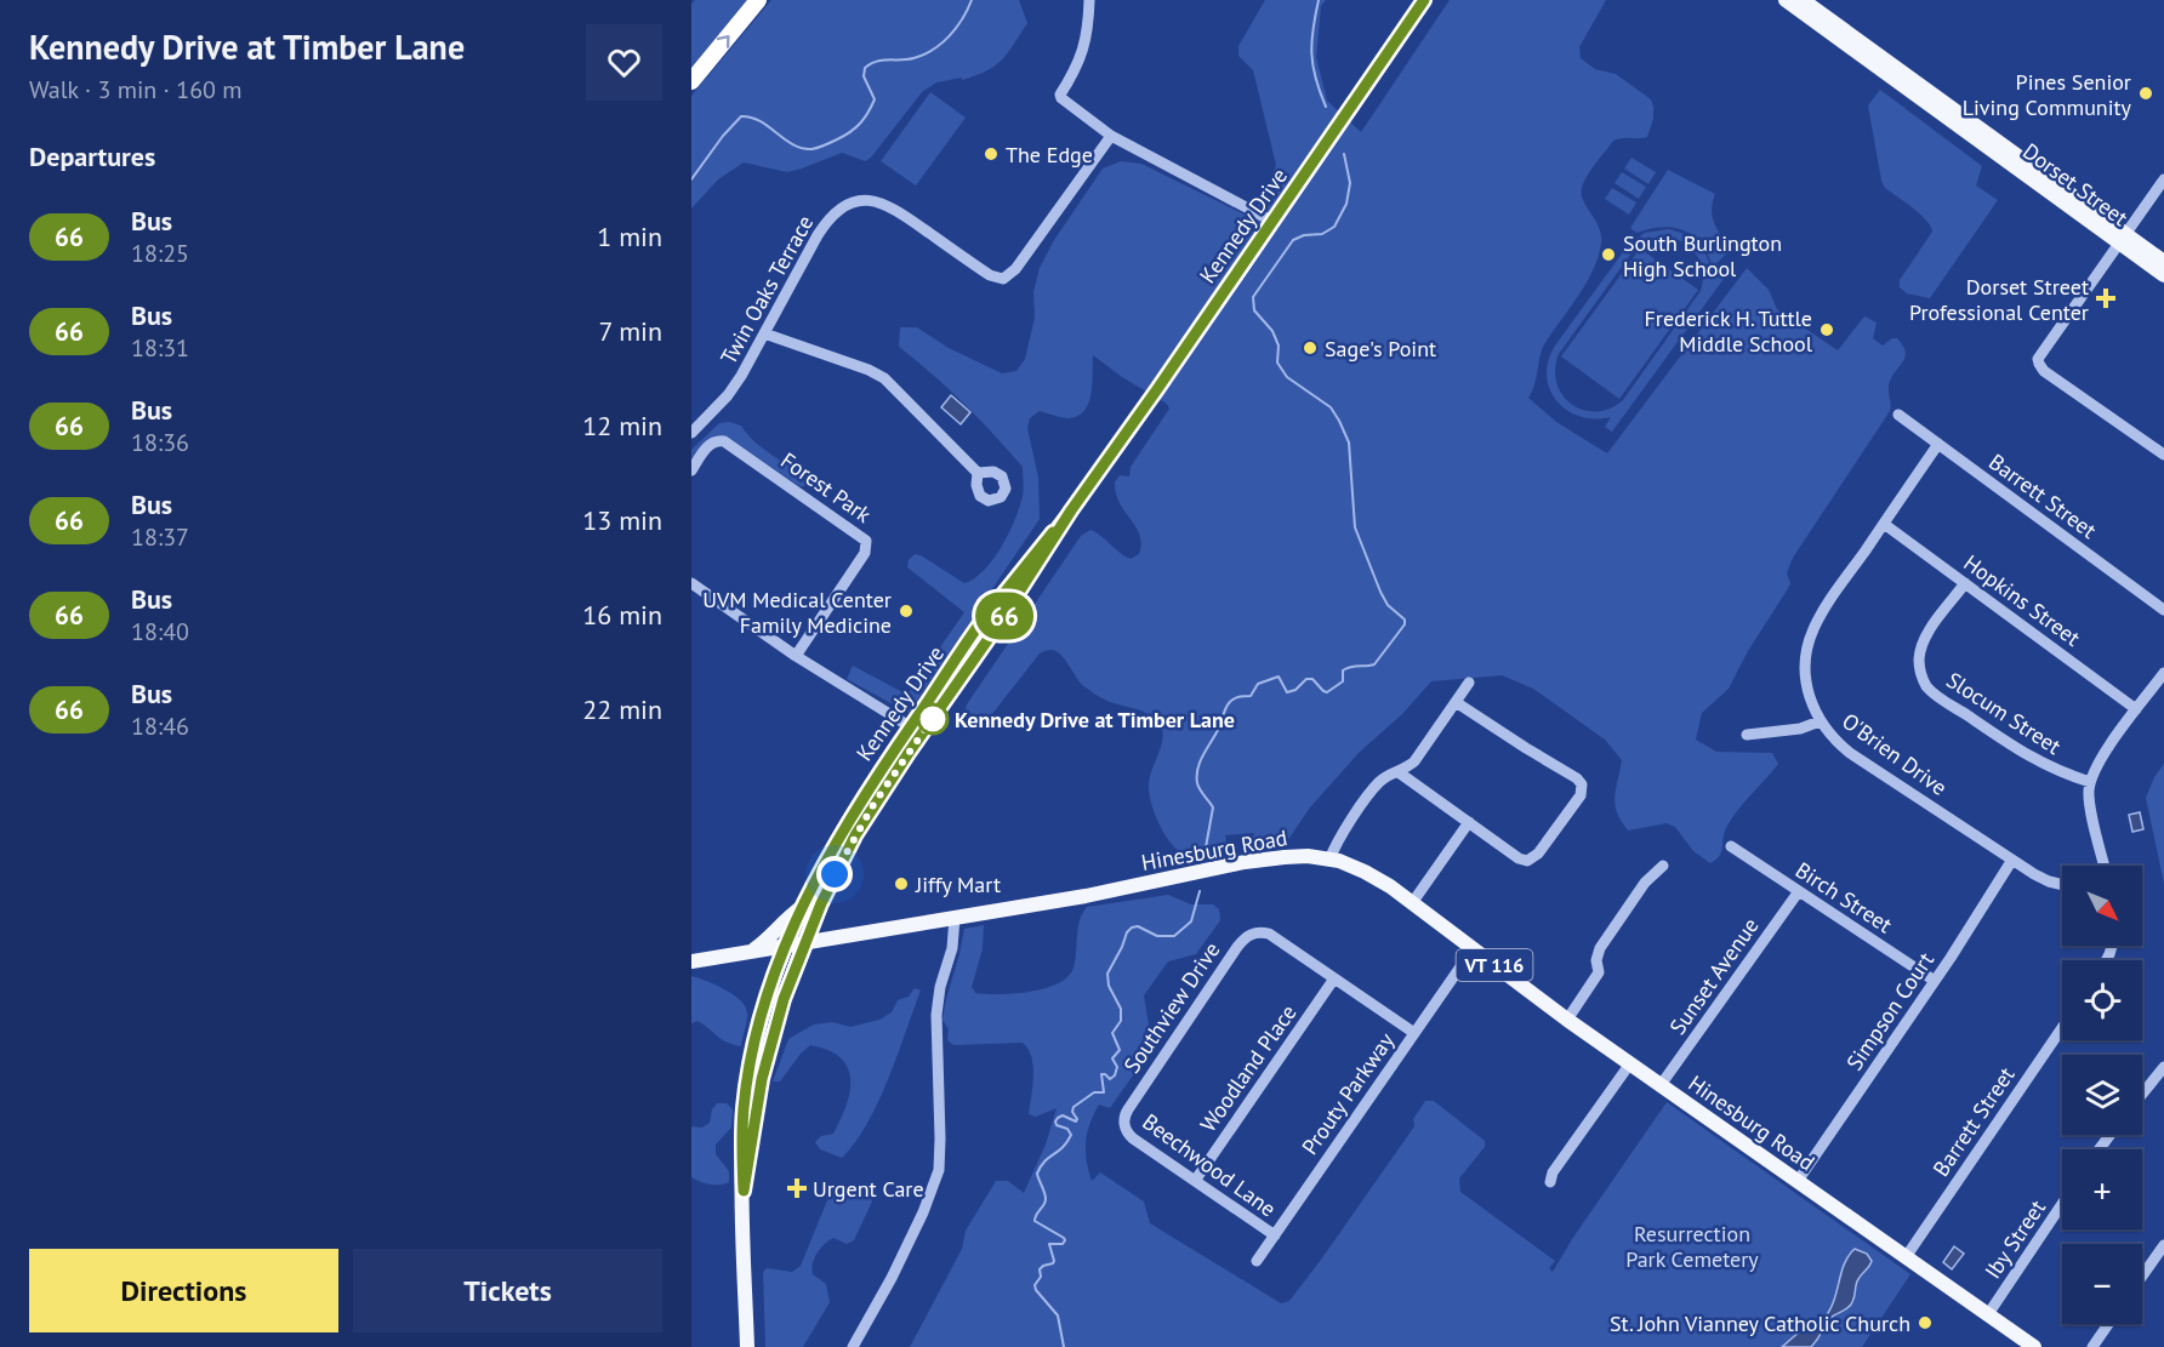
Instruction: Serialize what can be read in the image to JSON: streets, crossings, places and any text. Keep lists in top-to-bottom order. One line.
{"streets":{"main road":["Dorset Street","Kennedy Drive","Hinesburg Road","VT 116"],"street":["Twin Oaks Terrace","Forest Park","Barrett Street","Hopkins Street","Slocum Street","O'Brien Drive","Birch Street","Sunset Avenue","Southview Drive","Simpson Court","Woodland Place","Prouty Parkway","Beechwood Lane","Iby Street"]},"crossings":[["Kennedy Drive","Hinesburg Road"],["Barrett Street","O'Brien Drive"],["Barrett Street","Hinesburg Road"],["Hopkins Street","Slocum Street"],["Hopkins Street","O'Brien Drive"],["O'Brien Drive","Simpson Court"],["Hinesburg Road","Sunset Avenue"],["Hinesburg Road","Simpson Court"],["Hinesburg Road","Prouty Parkway"],["Hinesburg Road","Iby Street"],["Birch Street","Sunset Avenue"],["Birch Street","Simpson Court"],["Southview Drive","Woodland Place"],["Southview Drive","Prouty Parkway"],["Southview Drive","Beechwood Lane"],["Woodland Place","Beechwood Lane"],["Prouty Parkway","Beechwood Lane"]],"parks":["Resurrection Park Cemetery"],"places":{"other":["Pines Senior Living Community","The Edge","South Burlington High School","Frederick H. Tuttle Middle School","Sage's Point","UVM Medical Center Family Medicine","Kennedy Drive at Timber Lane","Jiffy Mart","St. John Vianney Catholic Church"],"health":["Dorset Street Professional Center","Urgent Care"]},"lines":["bus line 66"],"north":"bottom right","page":{"heading":[["Kennedy Drive at Timber Lane","Walk · 3 min · 160 m"],"Departures"],"on_map":"66","list":[{"mark":"66","name":"Bus","note":"18:25","value":"1 min"},{"mark":"66","name":"Bus","note":"18:31","value":"7 min"},{"mark":"66","name":"Bus","note":"18:36","value":"12 min"},{"mark":"66","name":"Bus","note":"18:37","value":"13 min"},{"mark":"66","name":"Bus","note":"18:40","value":"16 min"},{"mark":"66","name":"Bus","note":"18:46","value":"22 min"}],"map_buttons":["+","−"],"buttons":["Directions","Tickets"]}}
